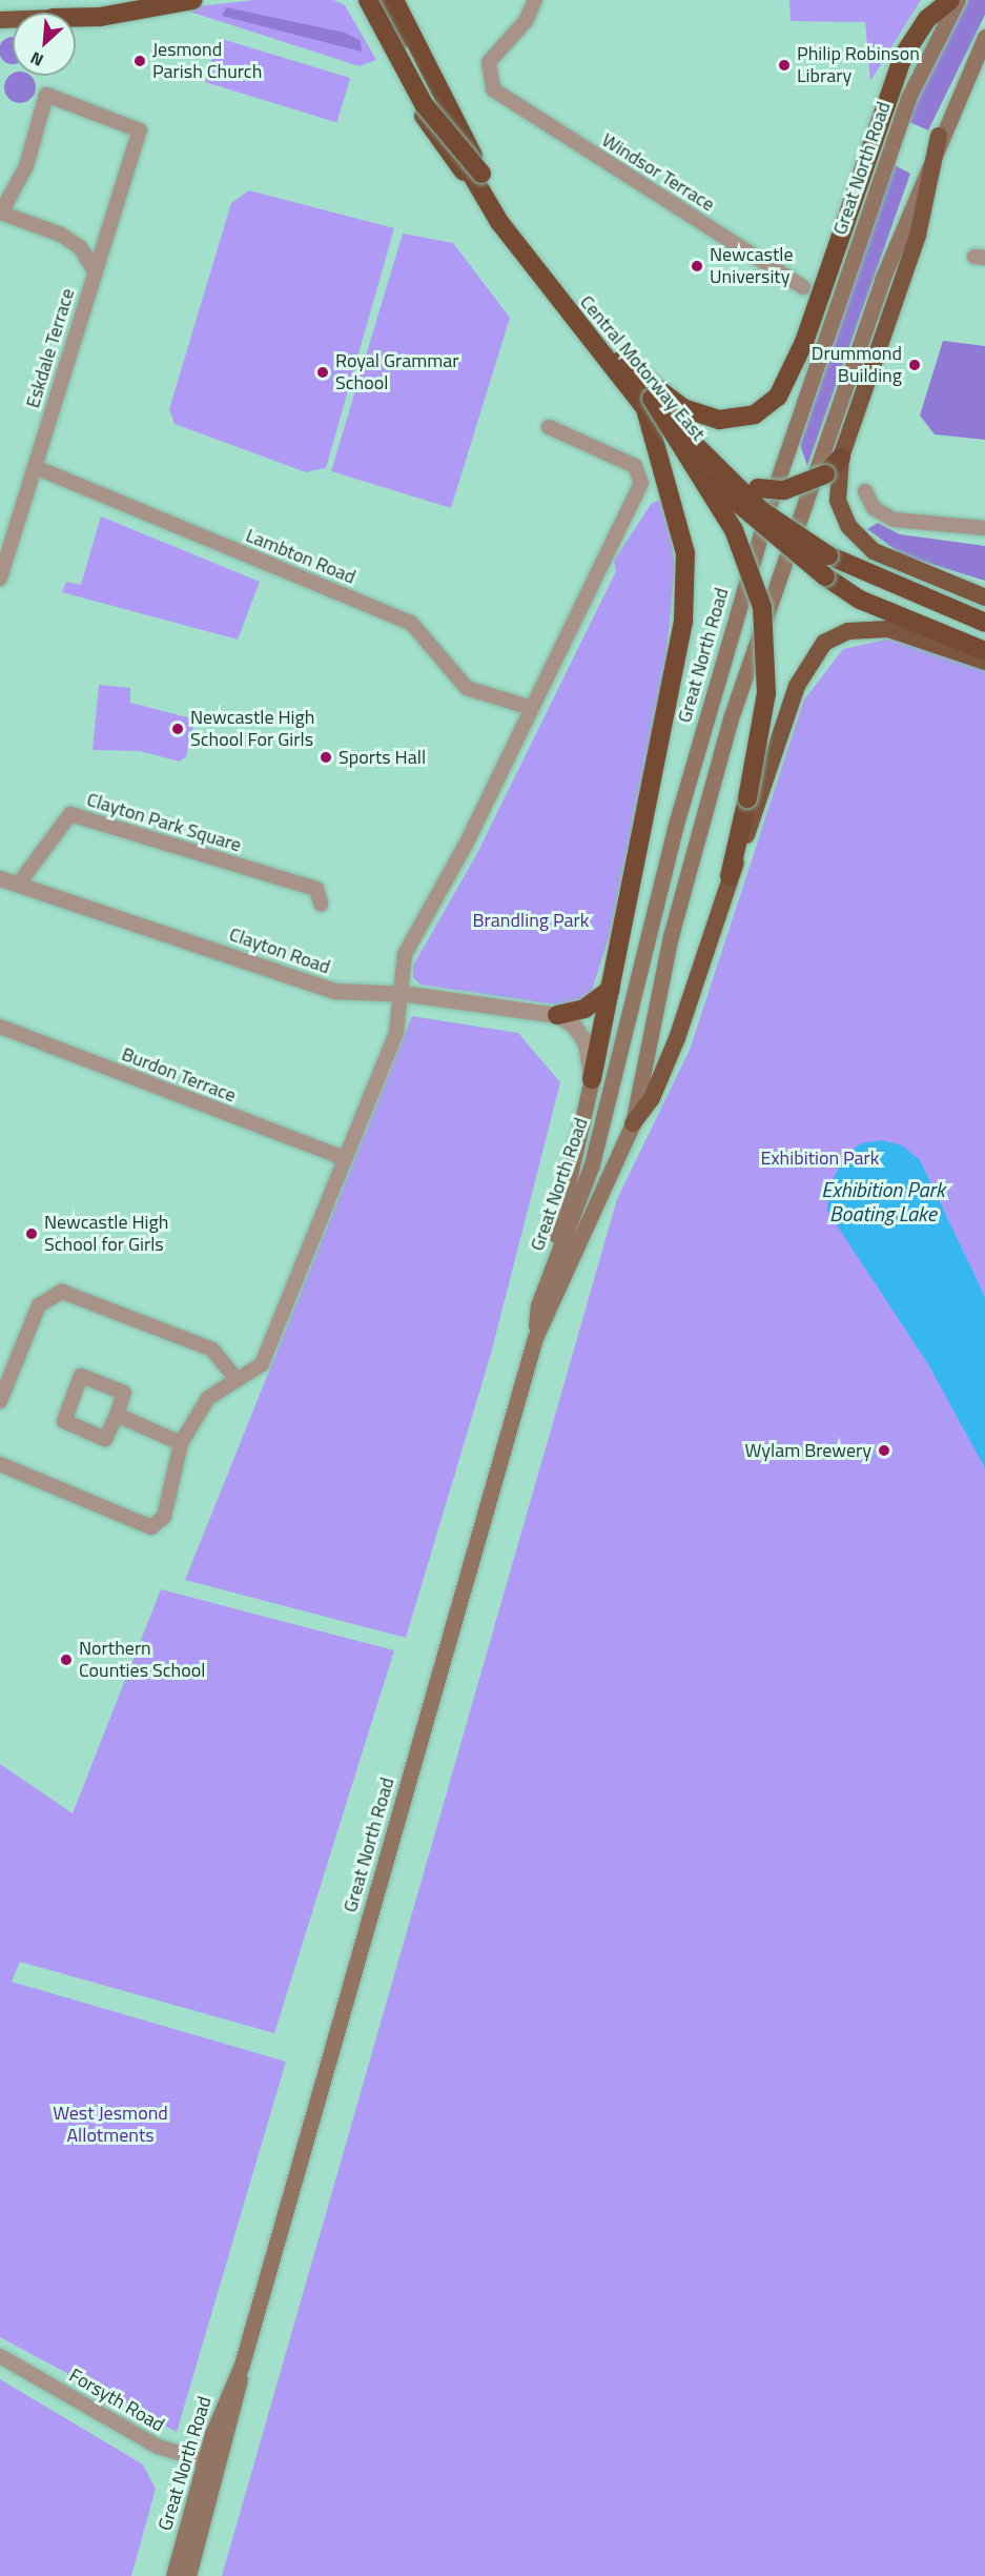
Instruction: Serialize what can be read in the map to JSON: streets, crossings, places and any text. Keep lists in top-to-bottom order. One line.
{"streets":{"highway":["Central Motorway East"],"main road":["Great North Road"],"street":["Windsor Terrace","Eskdale Terrace","Lambton Road","Clayton Park Square","Clayton Road","Burdon Terrace","Forsyth Road"]},"crossings":[["Great North Road","Forsyth Road"],["Eskdale Terrace","Lambton Road"],["Clayton Park Square","Clayton Road"]],"water":["Exhibition Park Boating Lake"],"parks":["Brandling Park","Exhibition Park","West Jesmond Allotments"],"places":["Jesmond Parish Church","Philip Robinson Library","Newcastle University","Drummond Building","Royal Grammar School","Newcastle High School For Girls","Sports Hall","Newcastle High School for Girls","Wylam Brewery","Northern Counties School"],"north":"bottom left"}
